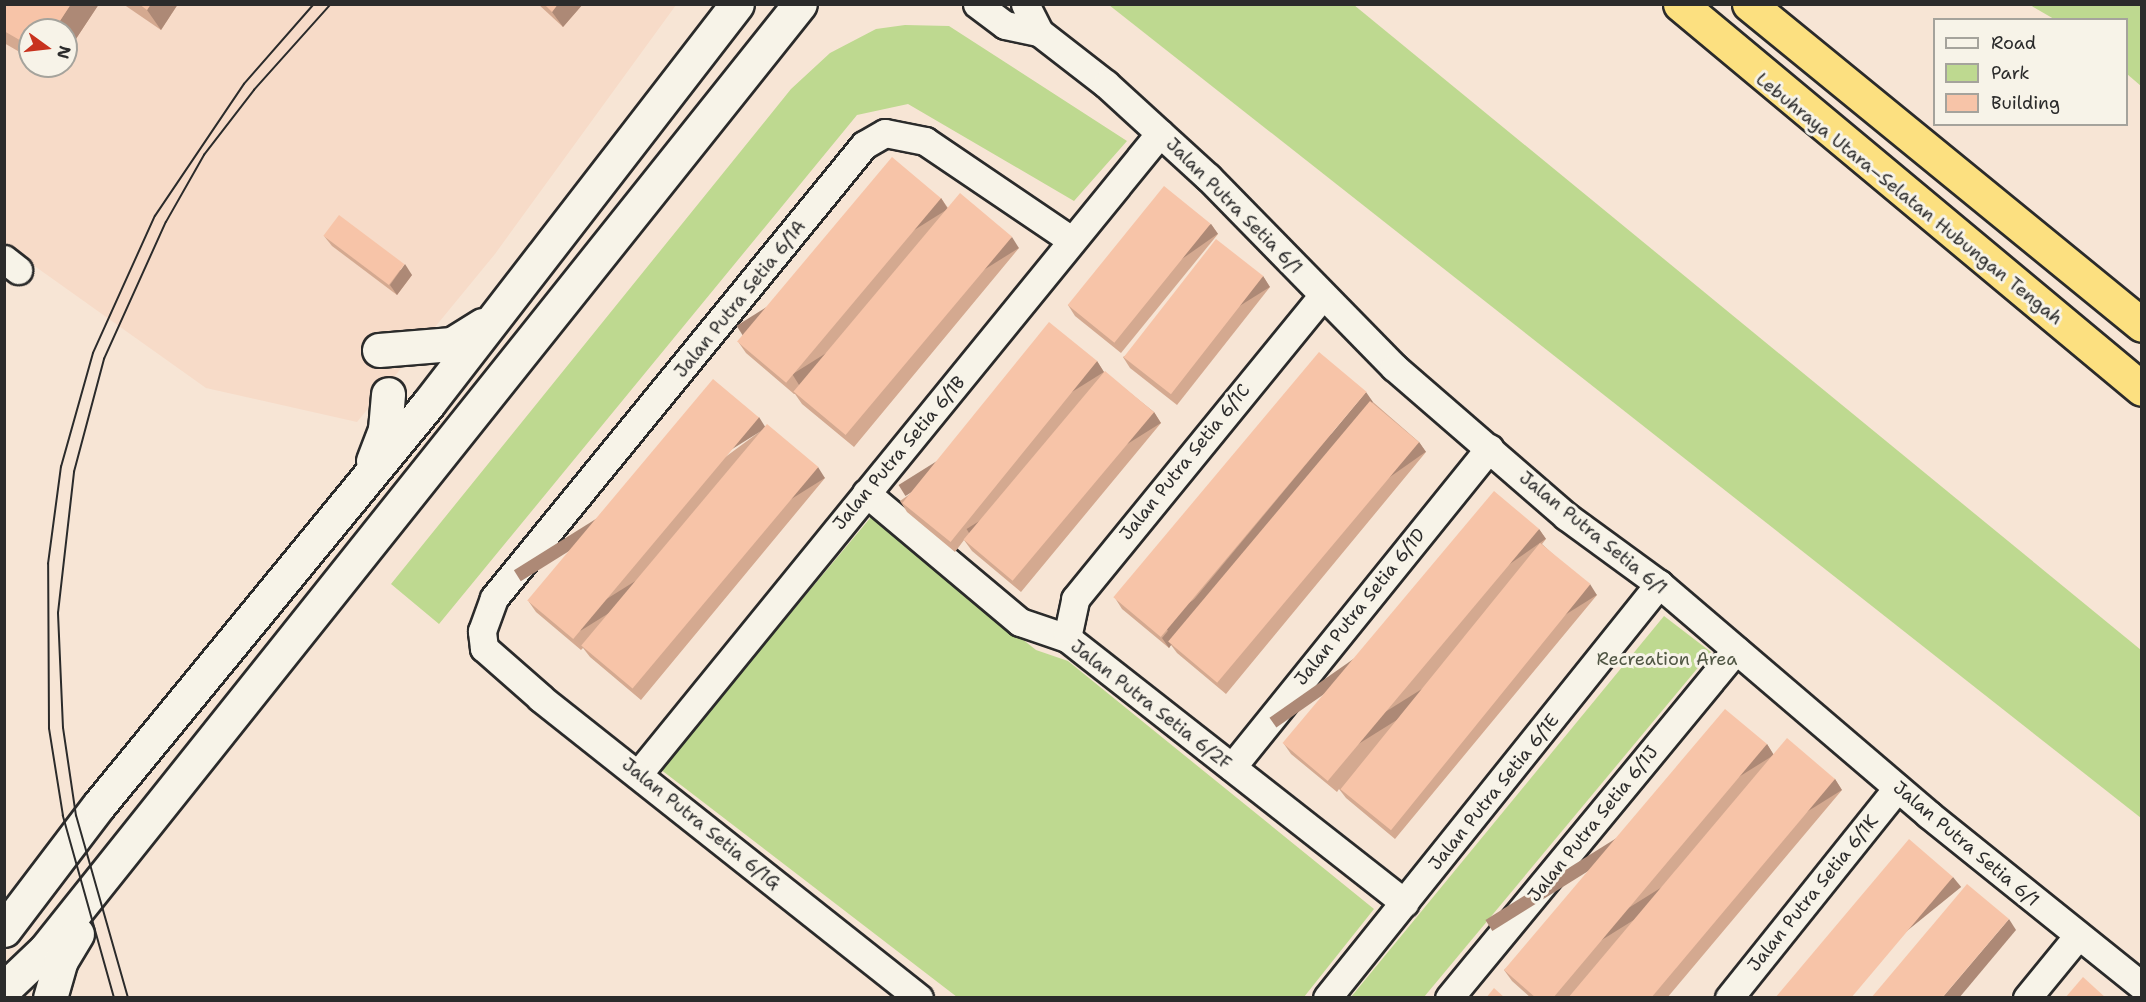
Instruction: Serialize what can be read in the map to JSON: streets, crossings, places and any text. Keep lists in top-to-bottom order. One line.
{"streets":{"highway":["Lebuhraya Utara–Selatan Hubungan Tengah"],"street":["Jalan Putra Setia 6/1","Jalan Putra Setia 6/1A","Jalan Putra Setia 6/1B","Jalan Putra Setia 6/1C","Jalan Putra Setia 6/1D","Jalan Putra Setia 6/2F","Jalan Putra Setia 6/1E","Jalan Putra Setia 6/1G","Jalan Putra Setia 6/1J","Jalan Putra Setia 6/1K"]},"crossings":[["Jalan Putra Setia 6/1","Jalan Putra Setia 6/1B"],["Jalan Putra Setia 6/1","Jalan Putra Setia 6/1C"],["Jalan Putra Setia 6/1","Jalan Putra Setia 6/1D"],["Jalan Putra Setia 6/1","Jalan Putra Setia 6/1E"],["Jalan Putra Setia 6/1","Jalan Putra Setia 6/1J"],["Jalan Putra Setia 6/1","Jalan Putra Setia 6/1K"],["Jalan Putra Setia 6/1A","Jalan Putra Setia 6/1B"],["Jalan Putra Setia 6/1A","Jalan Putra Setia 6/1G"],["Jalan Putra Setia 6/1B","Jalan Putra Setia 6/2F"],["Jalan Putra Setia 6/1B","Jalan Putra Setia 6/1G"],["Jalan Putra Setia 6/1C","Jalan Putra Setia 6/2F"],["Jalan Putra Setia 6/1D","Jalan Putra Setia 6/2F"],["Jalan Putra Setia 6/2F","Jalan Putra Setia 6/1E"]],"parks":["Recreation Area"],"legend":["Road","Park","Building"],"north":"right"}
